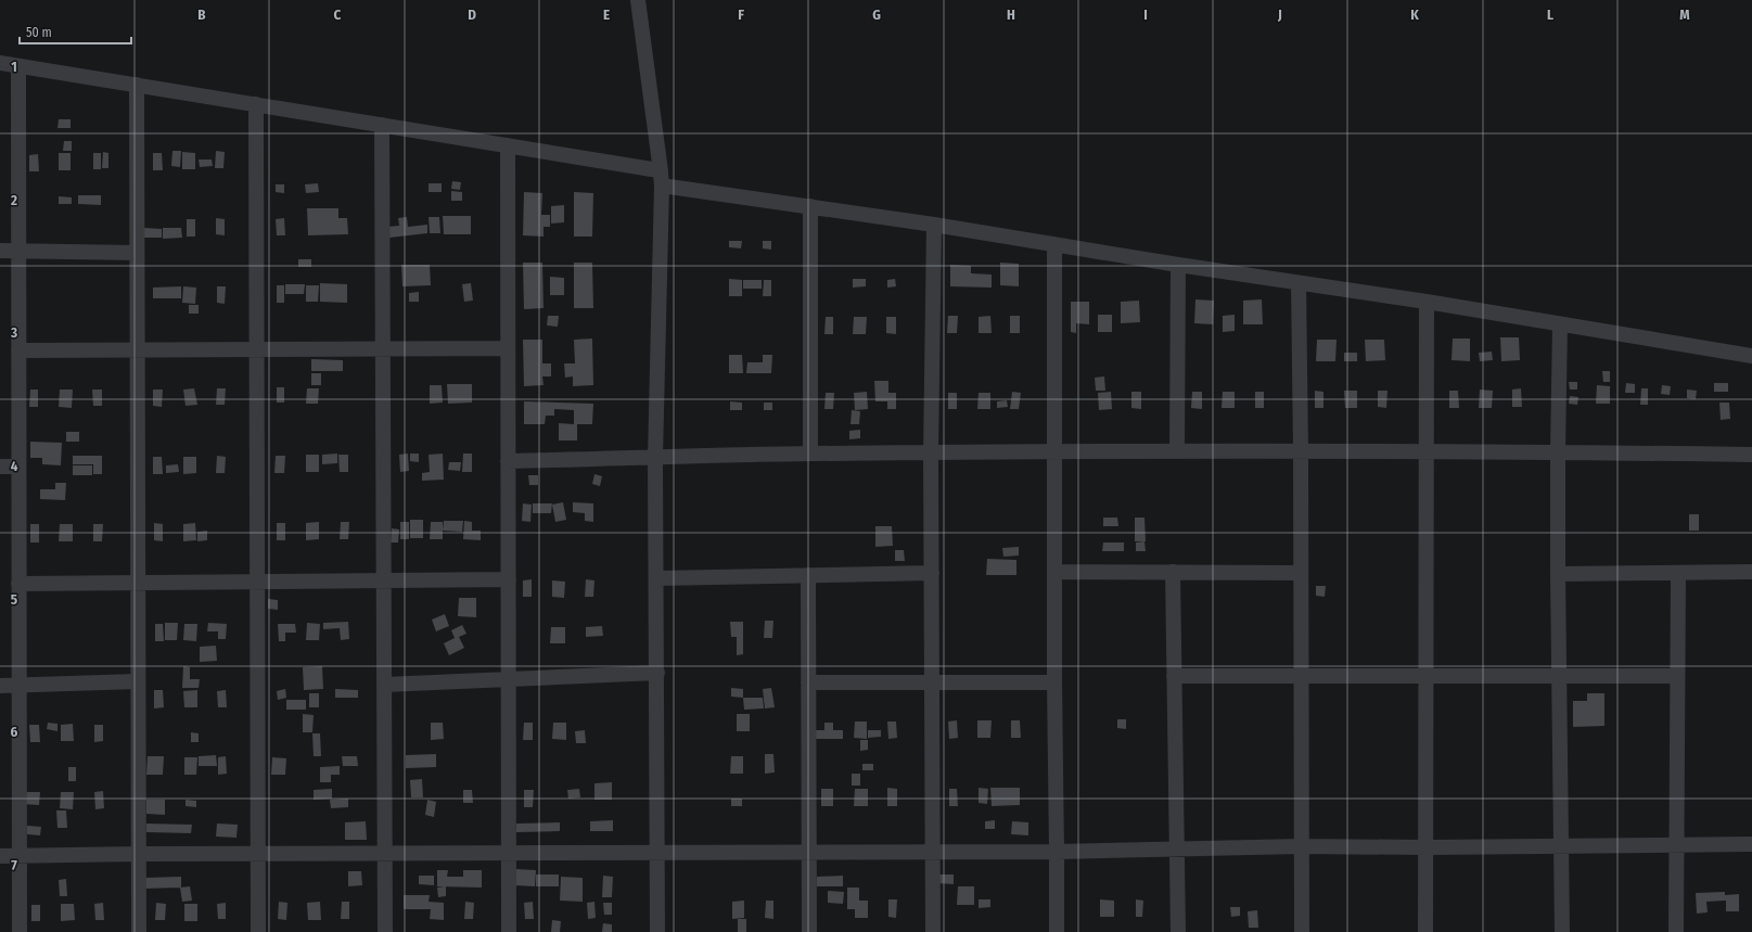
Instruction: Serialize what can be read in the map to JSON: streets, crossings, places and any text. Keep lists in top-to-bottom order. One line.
{"scale_bar":"50 m","grid":{"columns":["B","C","D","E","F","G","H","I","J","K","L","M"],"rows":["1","2","3","4","5","6","7"]}}
